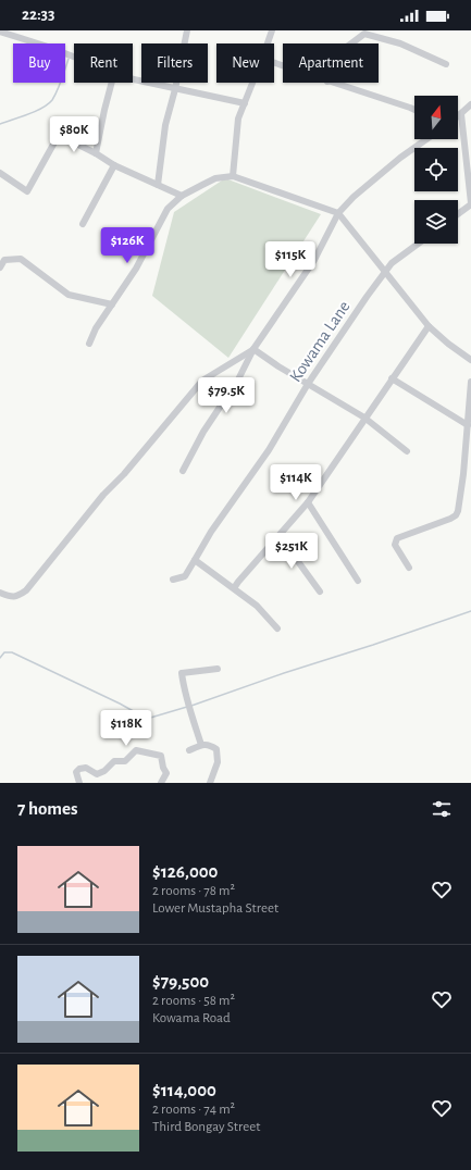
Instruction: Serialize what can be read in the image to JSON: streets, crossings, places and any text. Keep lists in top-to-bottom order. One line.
{"streets":{"street":["Kowama Lane"]},"north":"top","page":{"status":"22:33","chip":["Buy","Rent","Filters","New","Apartment"],"price":["$80K","$126K","$115K","$79.5K","$114K","$251K","$118K"],"heading":"7 homes","list":[{"name":"$126,000","note":"2 rooms · 78 m² · Lower Mustapha Street"},{"name":"$79,500","note":"2 rooms · 58 m² · Kowama Road"},{"name":"$114,000","note":"2 rooms · 74 m² · Third Bongay Street"}]}}
